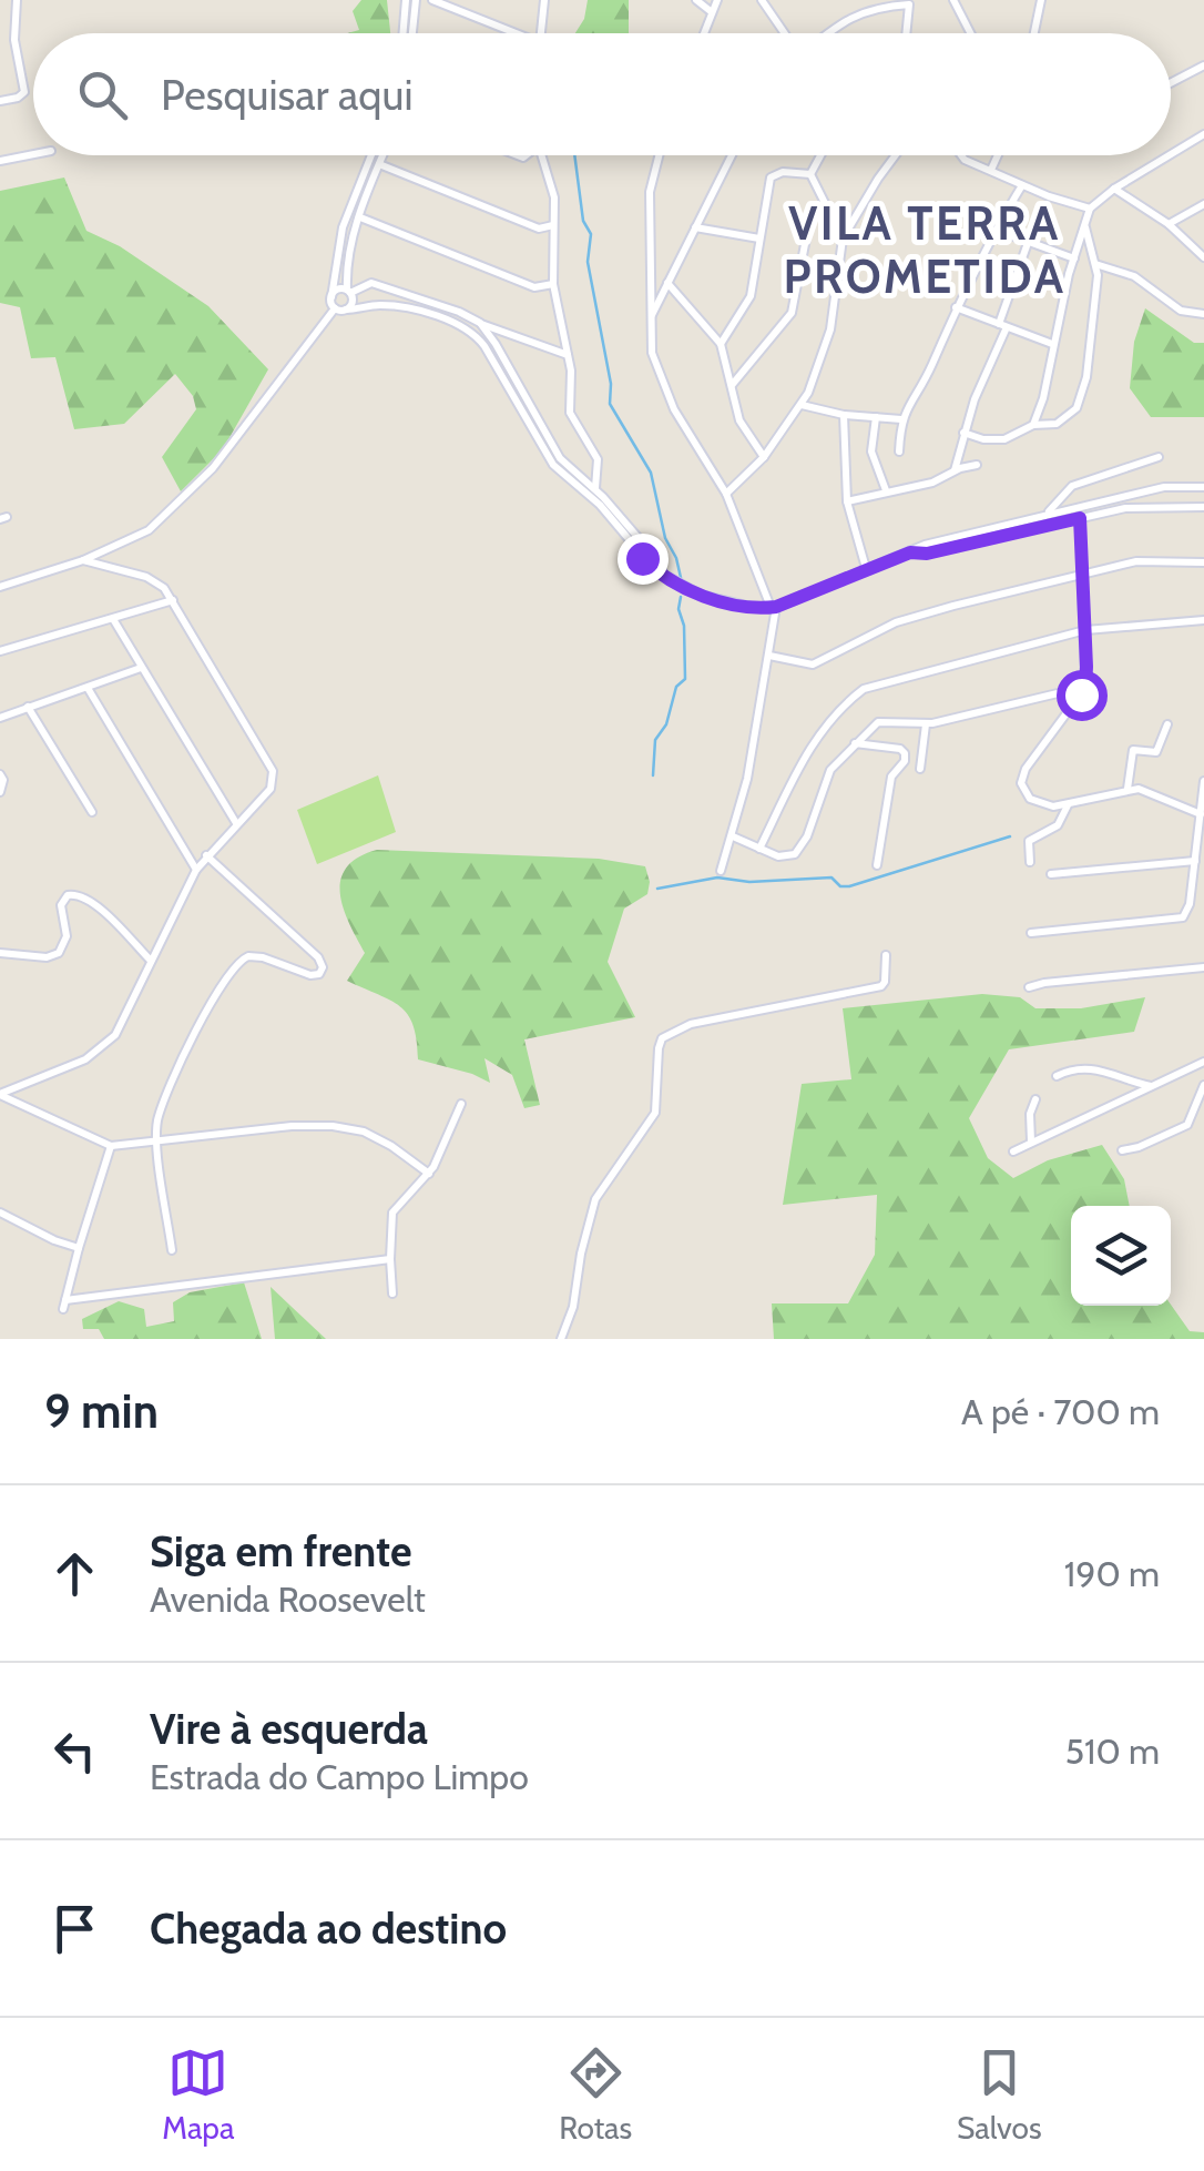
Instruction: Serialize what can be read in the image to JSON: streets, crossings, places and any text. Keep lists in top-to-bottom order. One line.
{"districts":["VILA TERRA PROMETIDA"],"page":{"search":"Pesquisar aqui","heading":["9 min","A pé · 700 m"],"list":[["Siga em frente","Avenida Roosevelt","190 m"],["Vire à esquerda","Estrada do Campo Limpo","510 m"],"Chegada ao destino"],"nav":["Mapa","Rotas","Salvos"]}}
